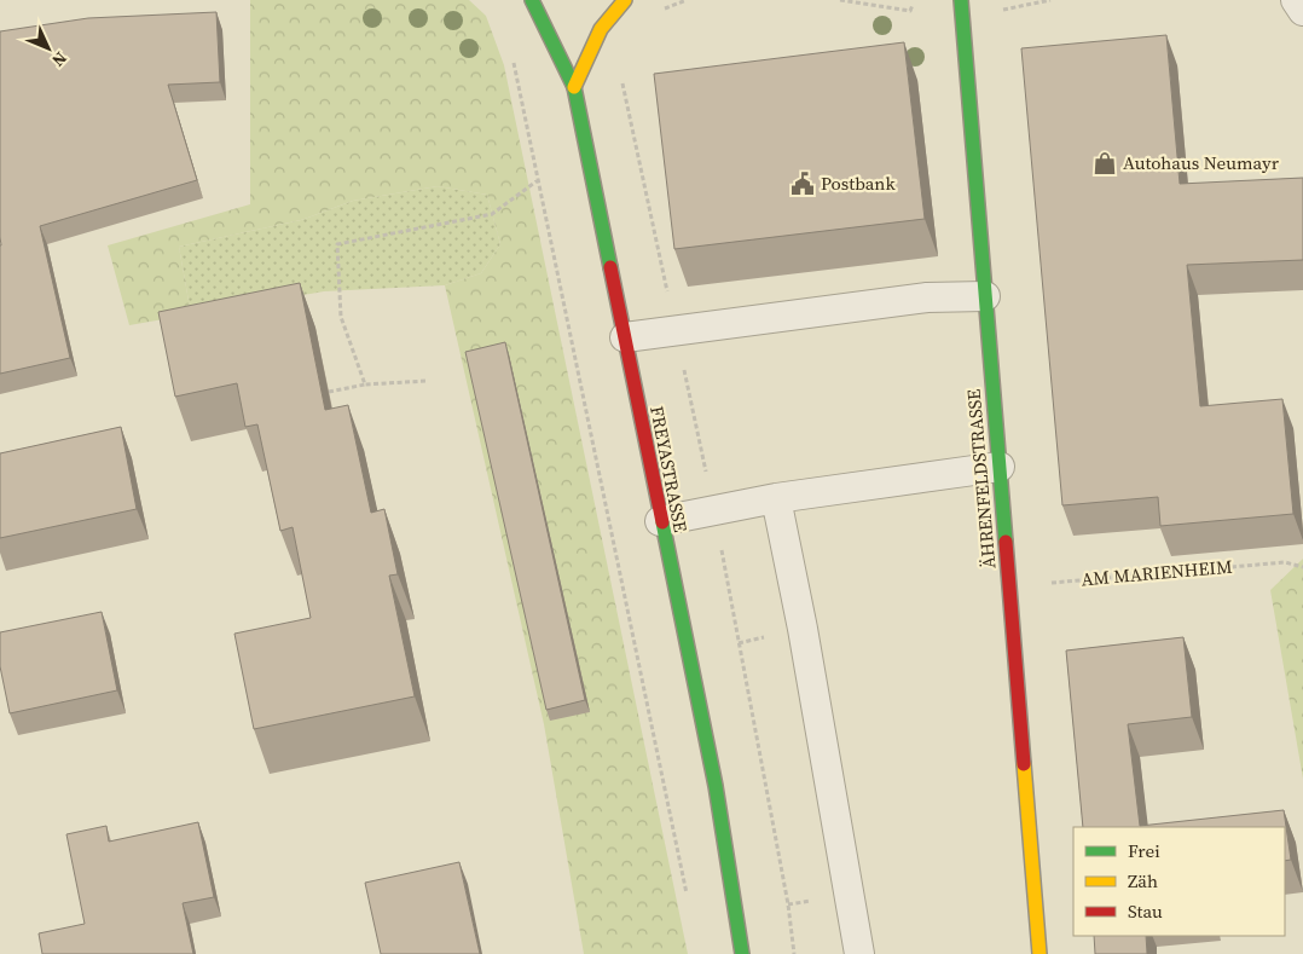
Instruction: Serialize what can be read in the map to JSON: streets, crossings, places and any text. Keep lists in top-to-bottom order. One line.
{"streets":{"street":["FREYASTRASSE","ÄHRENFELDSTRASSE"],"path":["AM MARIENHEIM"]},"crossings":[["ÄHRENFELDSTRASSE","AM MARIENHEIM"]],"places":{"shop":["Autohaus Neumayr"],"public building":["Postbank"]},"legend":["Frei","Zäh","Stau"],"north":"bottom right"}
